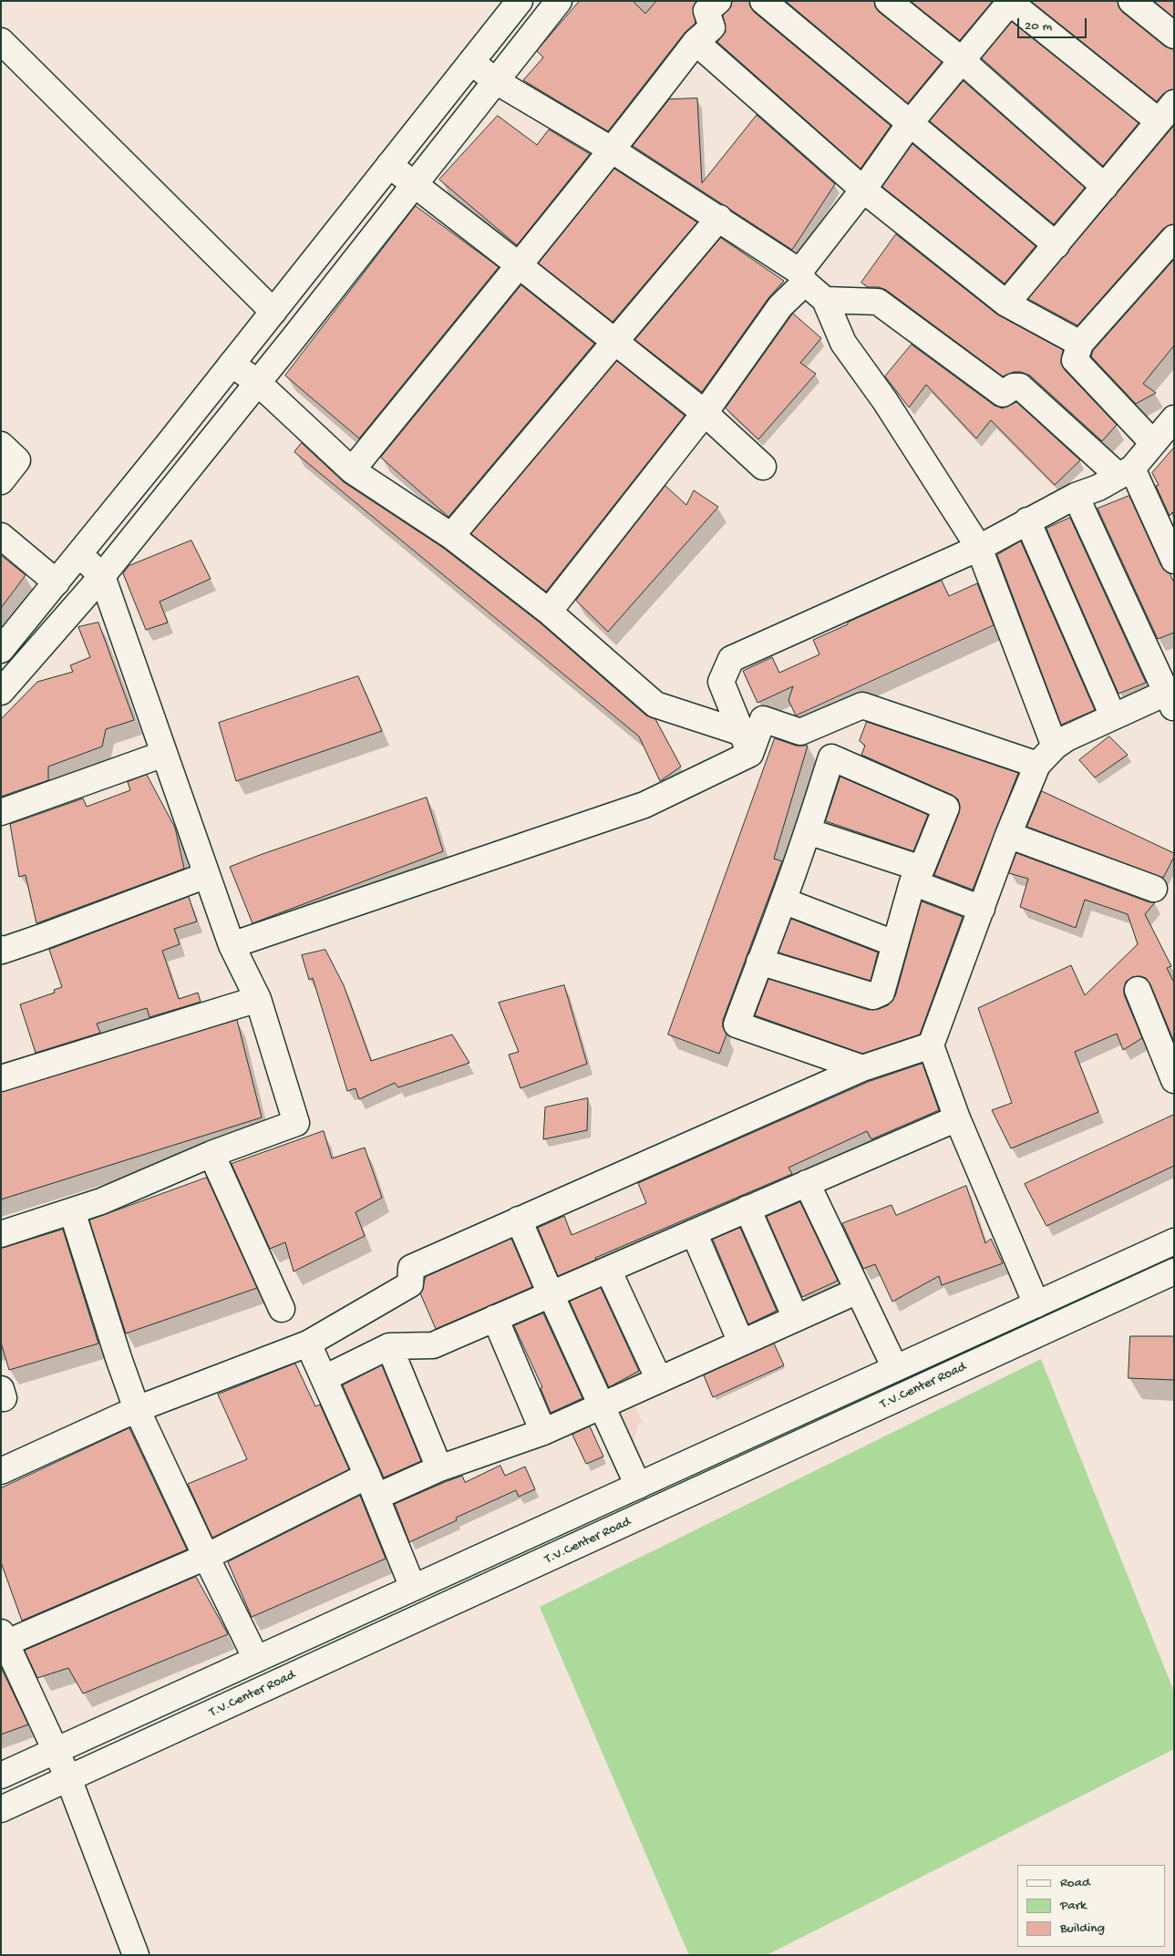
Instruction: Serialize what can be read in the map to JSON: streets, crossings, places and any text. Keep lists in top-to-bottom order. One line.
{"streets":{"street":["T.V.Center Road"]},"legend":["Road","Park","Building"],"scale_bar":"20 m"}
